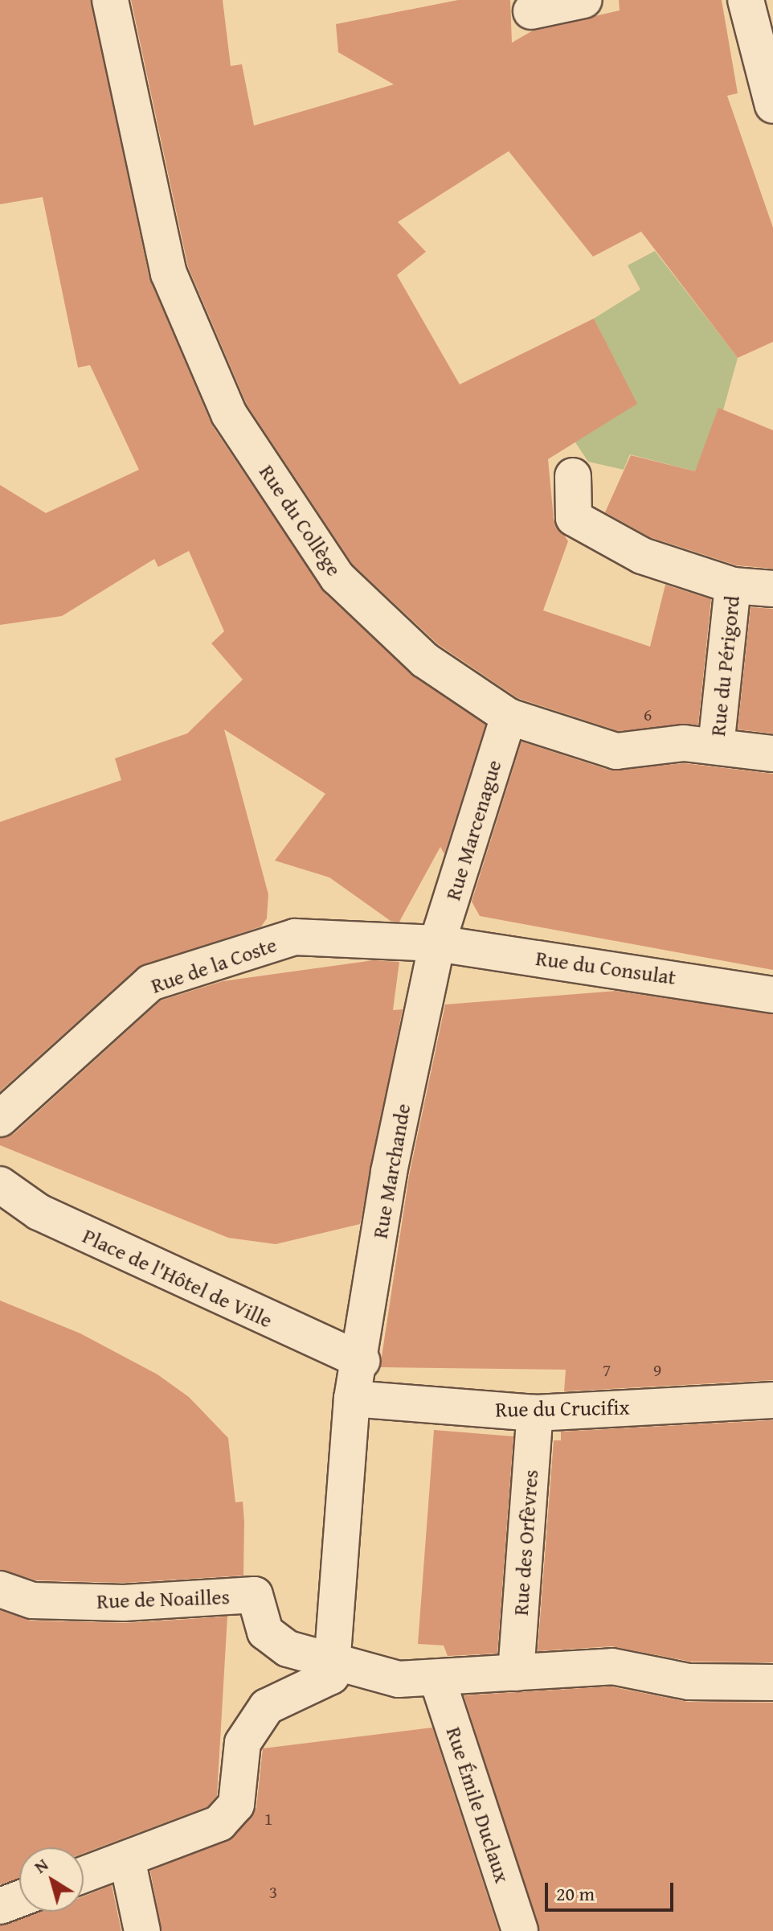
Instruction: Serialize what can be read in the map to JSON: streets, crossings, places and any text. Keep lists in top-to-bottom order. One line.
{"streets":{"street":["Rue du Collège","Rue du Périgord","Rue Marcenague","Rue de la Coste","Rue du Consulat","Rue Marchande","Place de l'Hôtel de Ville","Rue du Crucifix","Rue des Orfèvres","Rue de Noailles","Rue Émile Duclaux"]},"crossings":[["Rue du Collège","Rue du Périgord"],["Rue du Collège","Rue Marcenague"],["Rue Marcenague","Rue de la Coste"],["Rue Marcenague","Rue du Consulat"],["Rue Marcenague","Rue Marchande"],["Rue de la Coste","Rue du Consulat"],["Rue de la Coste","Rue Marchande"],["Rue du Consulat","Rue Marchande"],["Rue Marchande","Place de l'Hôtel de Ville"],["Rue Marchande","Rue du Crucifix"],["Rue du Crucifix","Rue des Orfèvres"]],"house_numbers":["6","7","9","1","3"],"scale_bar":"20 m","north":"top left"}
